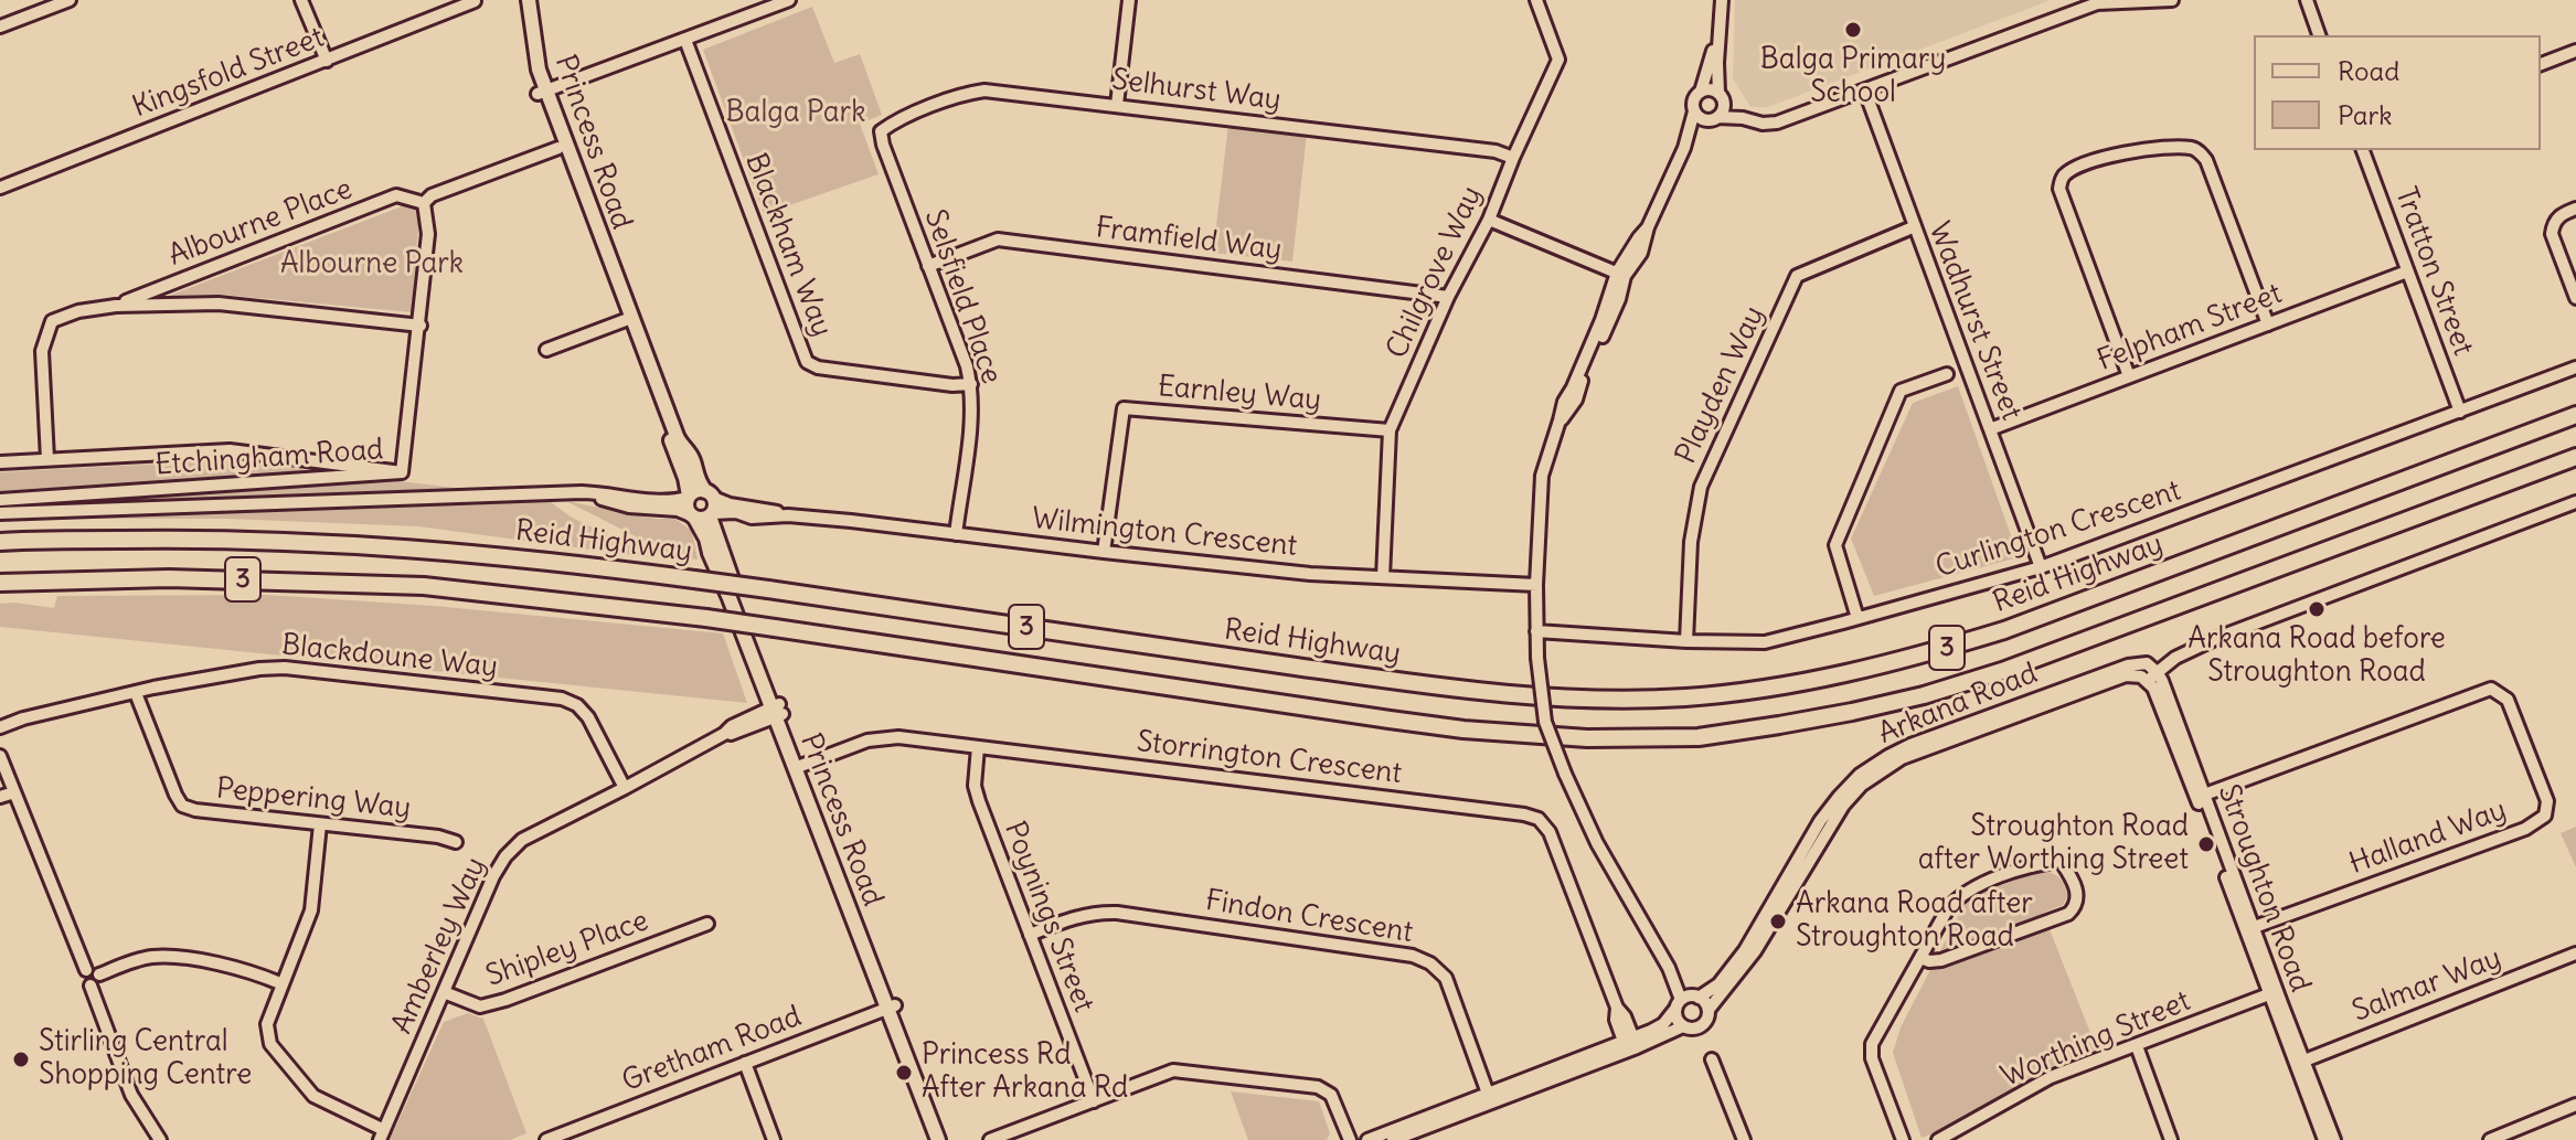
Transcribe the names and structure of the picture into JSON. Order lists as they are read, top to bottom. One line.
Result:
{"streets":{"highway":["Reid Highway","3"],"main road":["Princess Road"],"street":["Kingsfold Street","Selhurst Way","Albourne Place","Framfield Way","Blackham Way","Tratton Street","Chilgrove Way","Selsfield Place","Wadhurst Street","Felpham Street","Playden Way","Earnley Way","Etchingham Road","Curlington Crescent","Wilmington Crescent","Blackdoune Way","Arkana Road","Storrington Crescent","Peppering Way","Halland Way","Stroughton Road","Poynings Street","Findon Crescent","Amberley Way","Shipley Place","Salmar Way","Worthing Street","Gretham Road"]},"crossings":[["Selhurst Way","Chilgrove Way"],["Selhurst Way","Selsfield Place"],["Princess Road","Etchingham Road"],["Princess Road","Wilmington Crescent"],["Princess Road","Storrington Crescent"],["Princess Road","Amberley Way"],["Princess Road","Gretham Road"],["Framfield Way","Chilgrove Way"],["Framfield Way","Selsfield Place"],["Blackham Way","Selsfield Place"],["Tratton Street","Felpham Street"],["Tratton Street","Curlington Crescent"],["Chilgrove Way","Earnley Way"],["Chilgrove Way","Wilmington Crescent"],["Selsfield Place","Wilmington Crescent"],["Wadhurst Street","Felpham Street"],["Wadhurst Street","Playden Way"],["Wadhurst Street","Curlington Crescent"],["Playden Way","Curlington Crescent"],["Earnley Way","Wilmington Crescent"],["Etchingham Road","Wilmington Crescent"],["Blackdoune Way","Peppering Way"],["Blackdoune Way","Amberley Way"],["Arkana Road","Stroughton Road"],["Storrington Crescent","Poynings Street"],["Halland Way","Stroughton Road"],["Stroughton Road","Salmar Way"],["Stroughton Road","Worthing Street"],["Poynings Street","Findon Crescent"],["Amberley Way","Shipley Place"]],"parks":["Balga Park","Albourne Park"],"places":["Balga Primary School","Arkana Road before Stroughton Road","Stroughton Road after Worthing Street","Arkana Road after Stroughton Road","Stirling Central Shopping Centre","Princess Rd After Arkana Rd"],"legend":["Road","Park"]}
